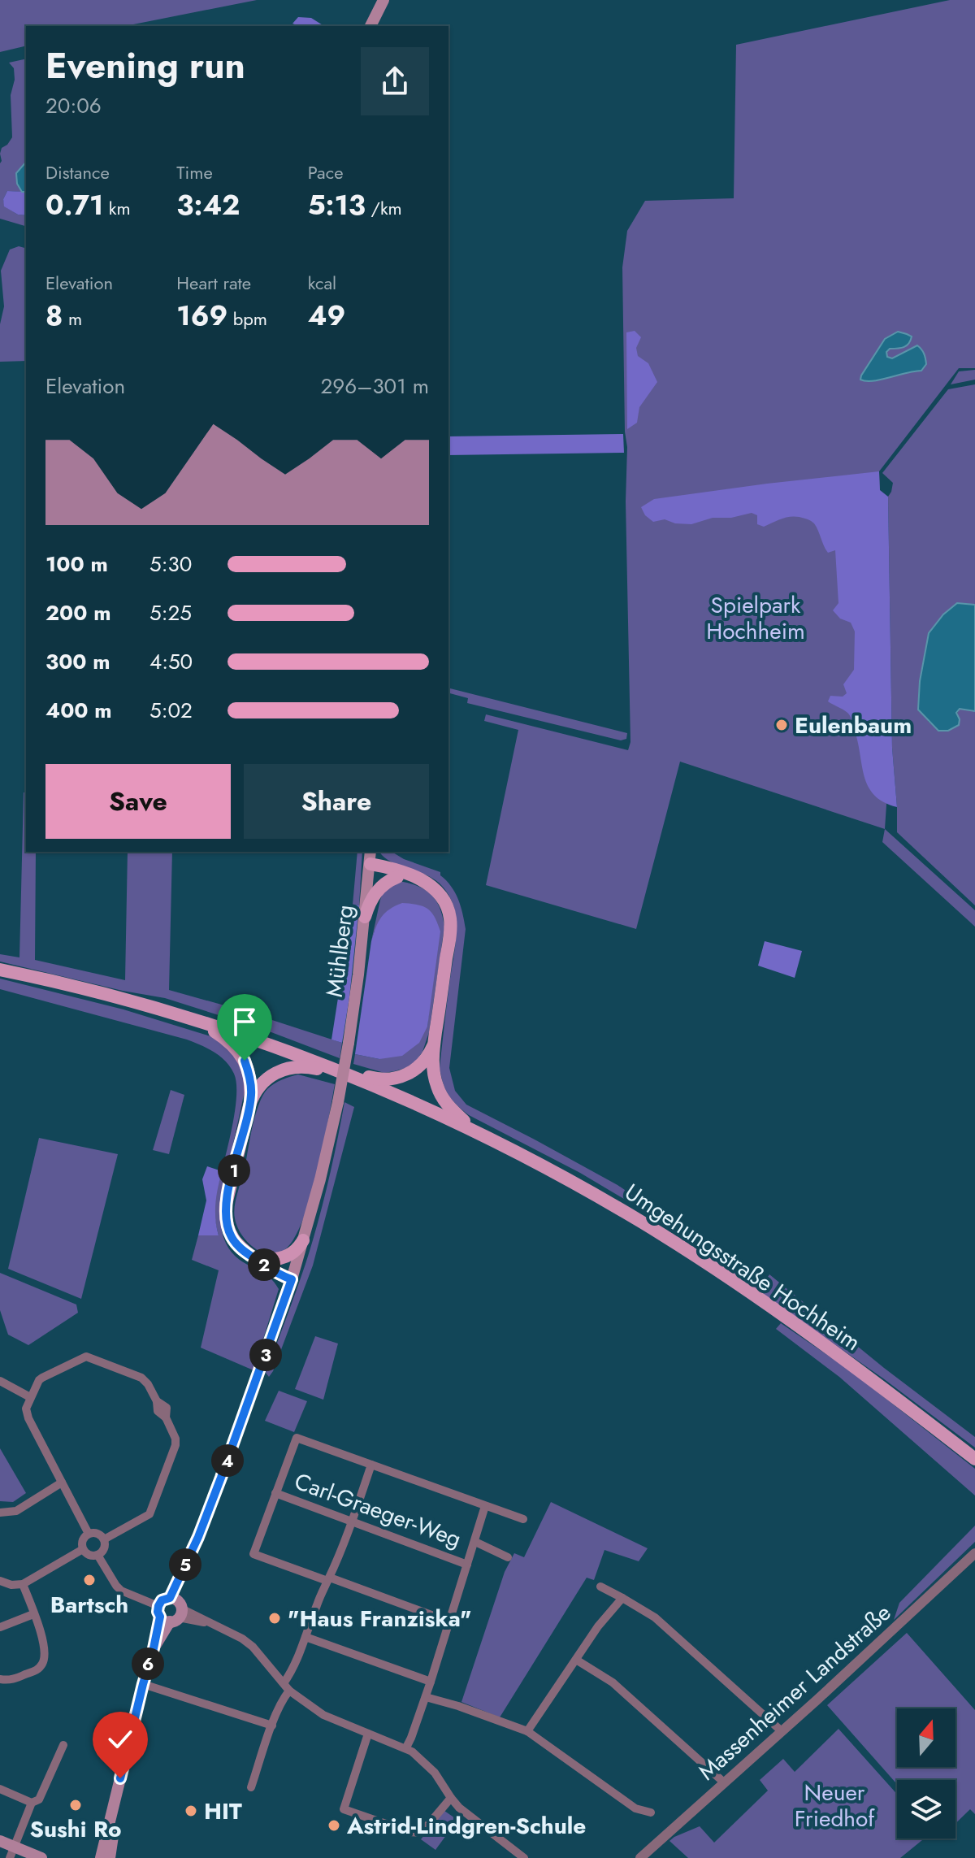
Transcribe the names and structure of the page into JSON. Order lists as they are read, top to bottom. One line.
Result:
{"streets":{"main road":["Mühlberg","Umgehungsstraße Hochheim"],"street":["Carl-Graeger-Weg","Massenheimer Landstraße"]},"parks":["Spielpark Hochheim","Neuer Friedhof"],"places":["Eulenbaum","Bartsch","\"Haus Franziska\"","Sushi Ro","HIT","Astrid-Lindgren-Schule"],"north":"top","page":{"heading":["Evening run","20:06"],"stats":[["Distance","0.71 km"],["Time","3:42"],["Pace","5:13 /km"],["Elevation","8 m"],["Heart rate","169 bpm"],["kcal","49"]],"chart":["Elevation","296–301 m"],"list":[{"name":"100 m","note":"5:30"},{"name":"200 m","note":"5:25"},{"name":"300 m","note":"4:50"},{"name":"400 m","note":"5:02"}],"buttons":["Save","Share"],"pins":["1","2","3","4","5","6"]}}
